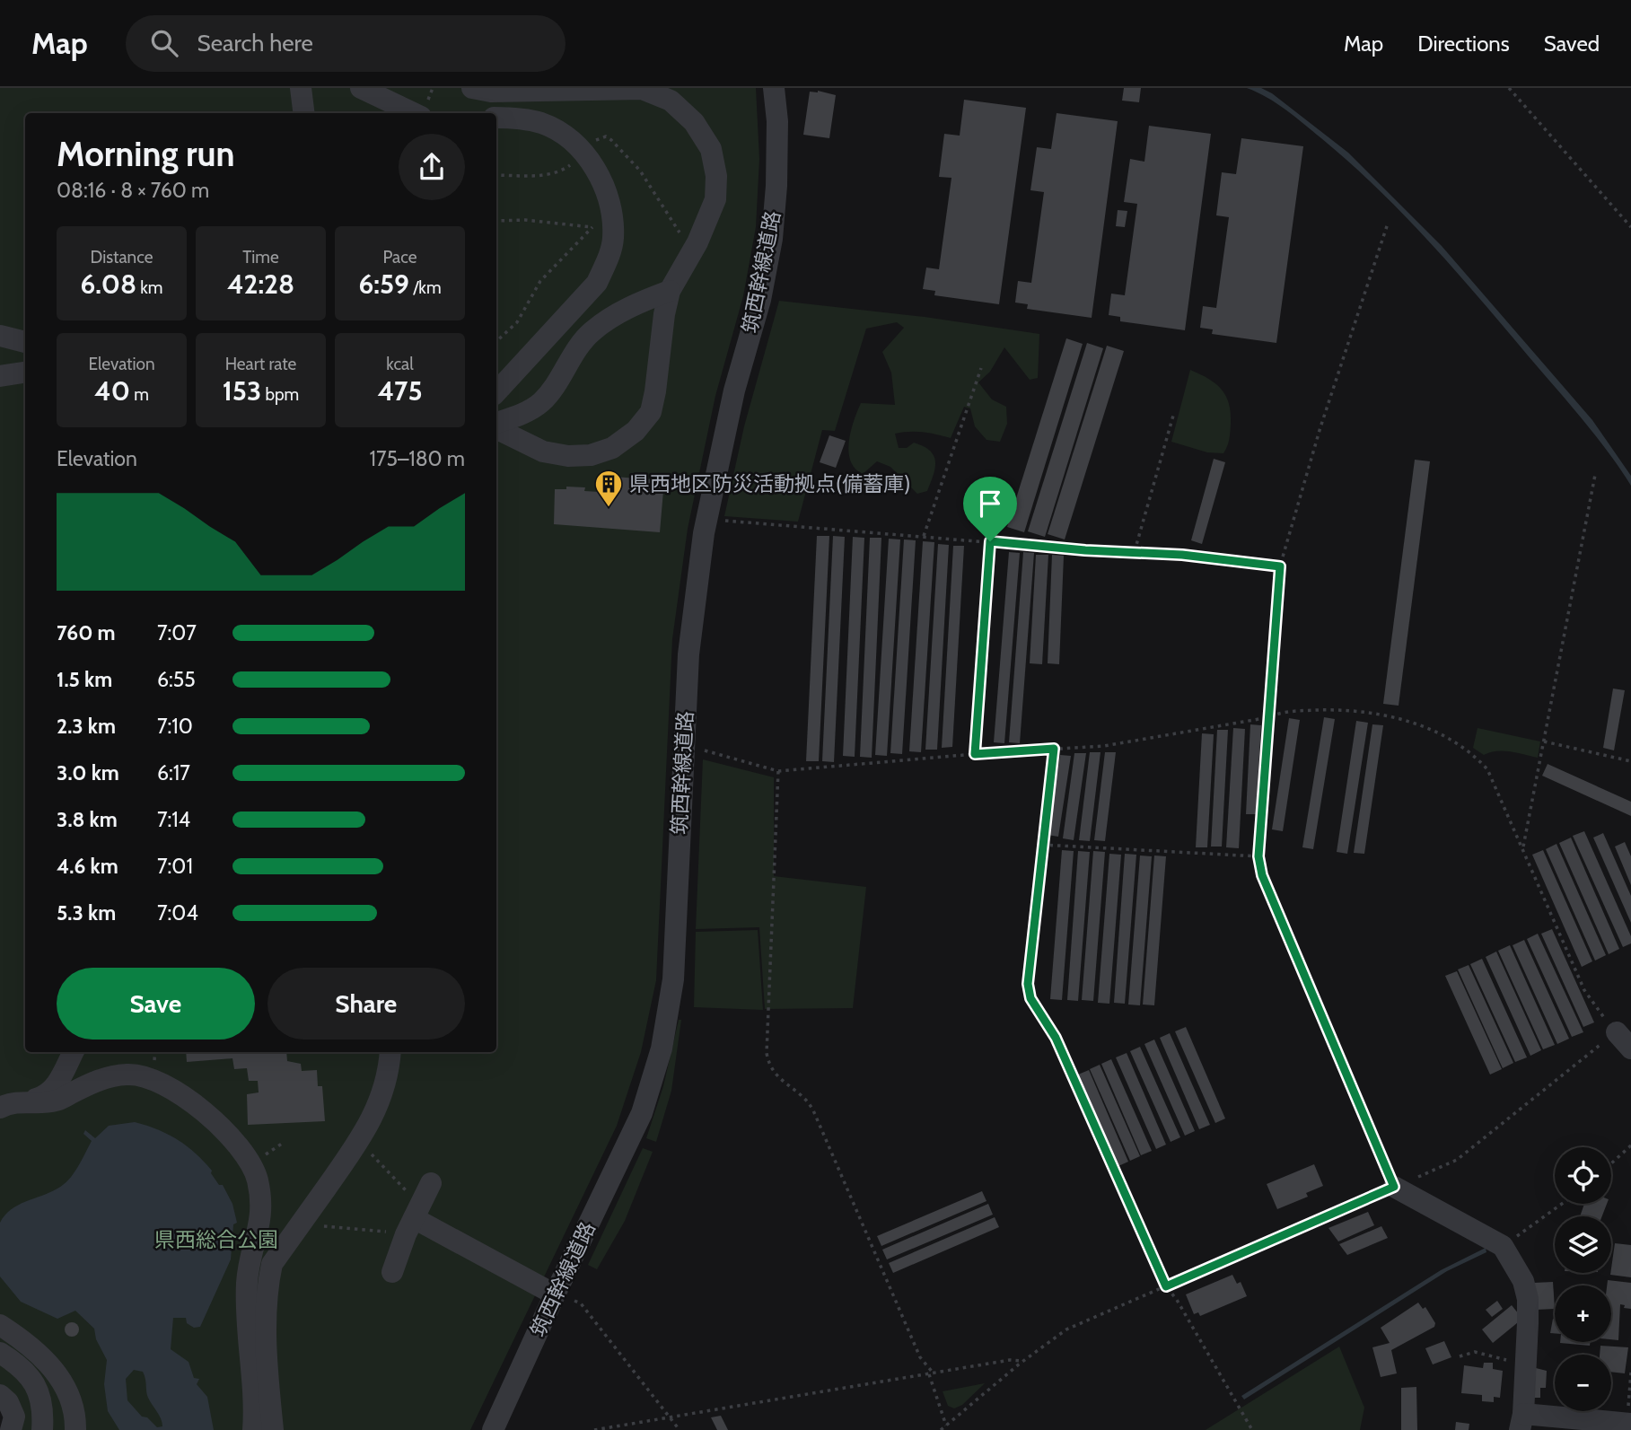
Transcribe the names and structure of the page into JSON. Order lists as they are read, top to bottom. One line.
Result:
{"streets":{"street":["筑西幹線道路"]},"parks":["県西総合公園"],"places":{"building":["県西地区防災活動拠点(備蓄庫)"]},"page":{"header":"Map","search":"Search here","nav":["Map","Directions","Saved"],"heading":["Morning run","08:16 · 8 × 760 m"],"stats":[["Distance","6.08 km"],["Time","42:28"],["Pace","6:59 /km"],["Elevation","40 m"],["Heart rate","153 bpm"],["kcal","475"]],"chart":["Elevation","175–180 m"],"list":[{"name":"760 m","note":"7:07"},{"name":"1.5 km","note":"6:55"},{"name":"2.3 km","note":"7:10"},{"name":"3.0 km","note":"6:17"},{"name":"3.8 km","note":"7:14"},{"name":"4.6 km","note":"7:01"},{"name":"5.3 km","note":"7:04"}],"buttons":["Save","Share"],"map_buttons":["+","−"]}}
